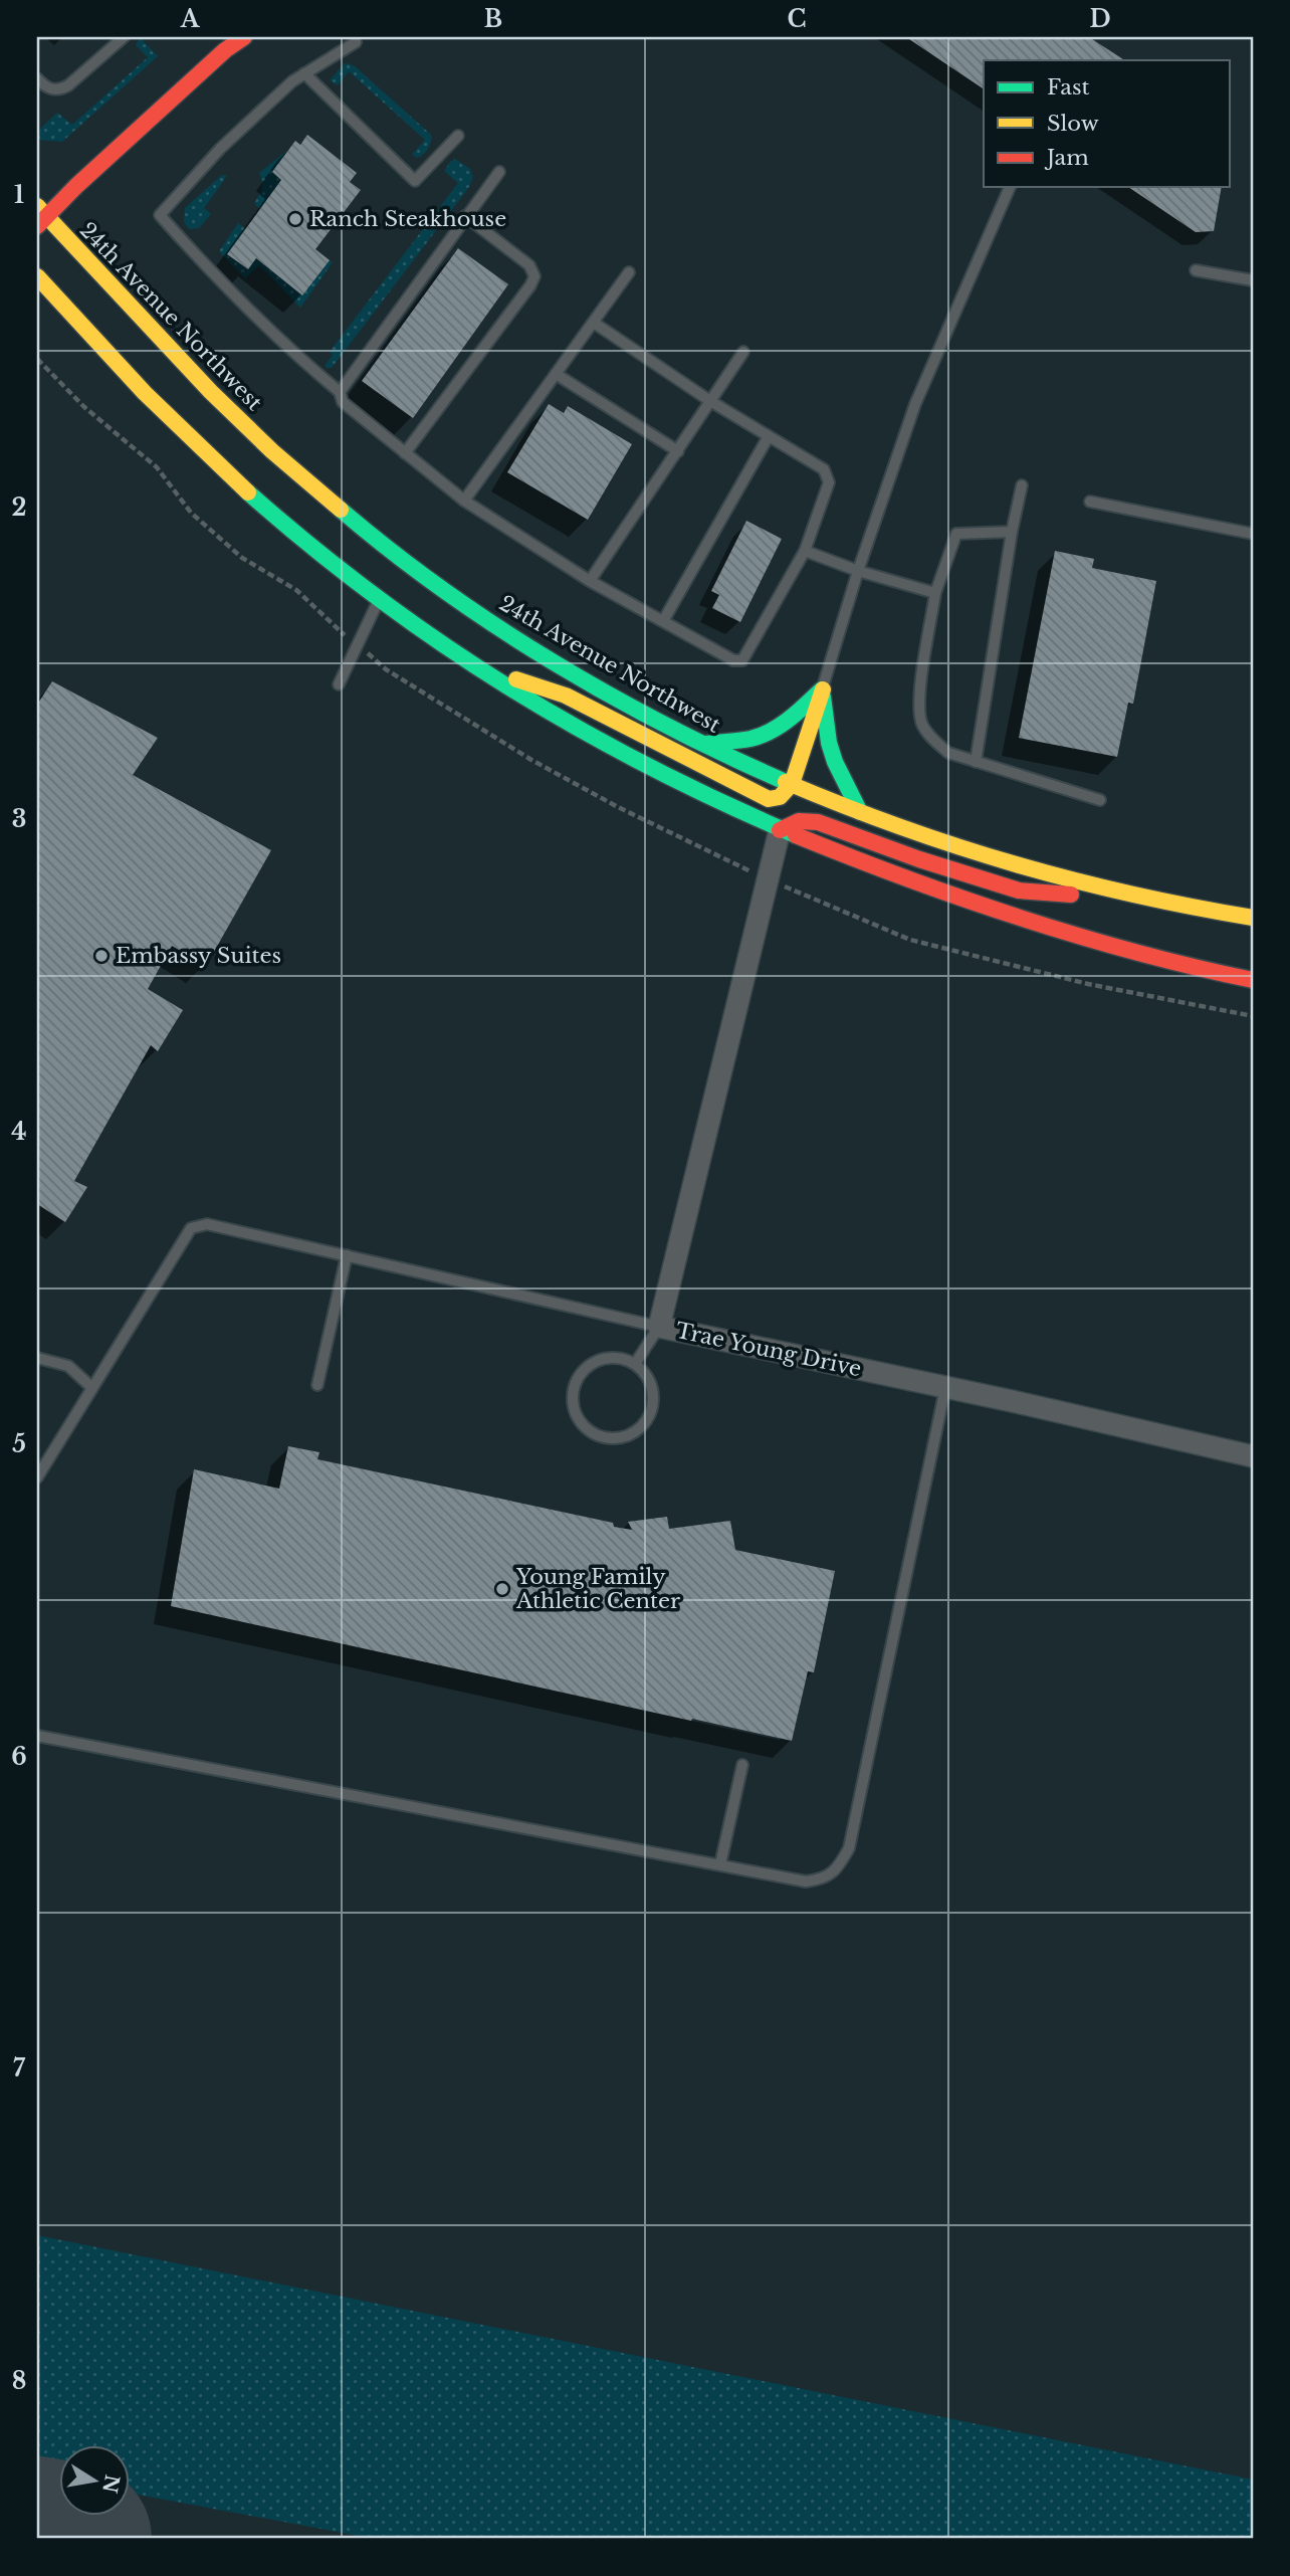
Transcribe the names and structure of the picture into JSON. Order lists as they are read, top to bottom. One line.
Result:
{"streets":{"main road":["24th Avenue Northwest"],"street":["Trae Young Drive"]},"places":["Ranch Steakhouse","Embassy Suites","Young Family Athletic Center"],"legend":["Fast","Slow","Jam"],"north":"right","grid":{"columns":["A","B","C","D"],"rows":["1","2","3","4","5","6","7","8"]}}
